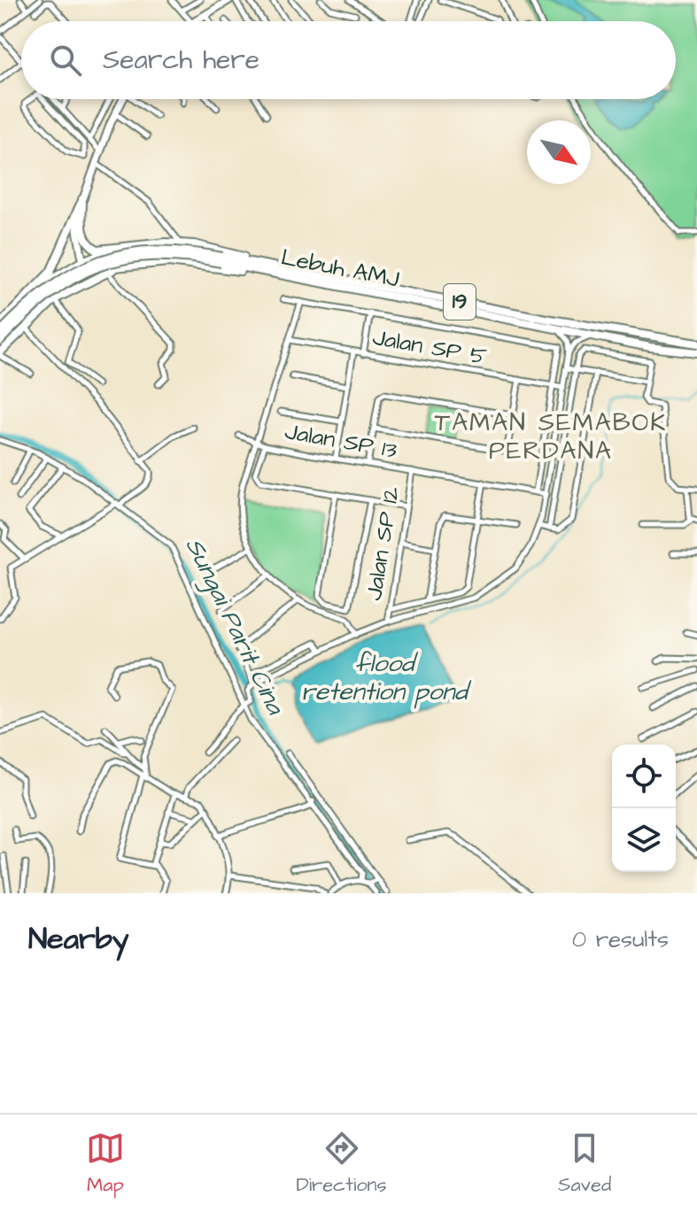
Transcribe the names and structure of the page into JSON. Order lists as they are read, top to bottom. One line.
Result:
{"streets":{"highway":["Lebuh AMJ","19"],"street":["Jalan SP 5","Jalan SP 13","Jalan SP 12"]},"crossings":[["Jalan SP 13","Jalan SP 12"]],"districts":["TAMAN SEMABOK PERDANA"],"water":["Sungai Parit Cina","flood retention pond"],"north":"bottom right","page":{"search":"Search here","heading":["Nearby","0 results"],"nav":["Map","Directions","Saved"]}}
